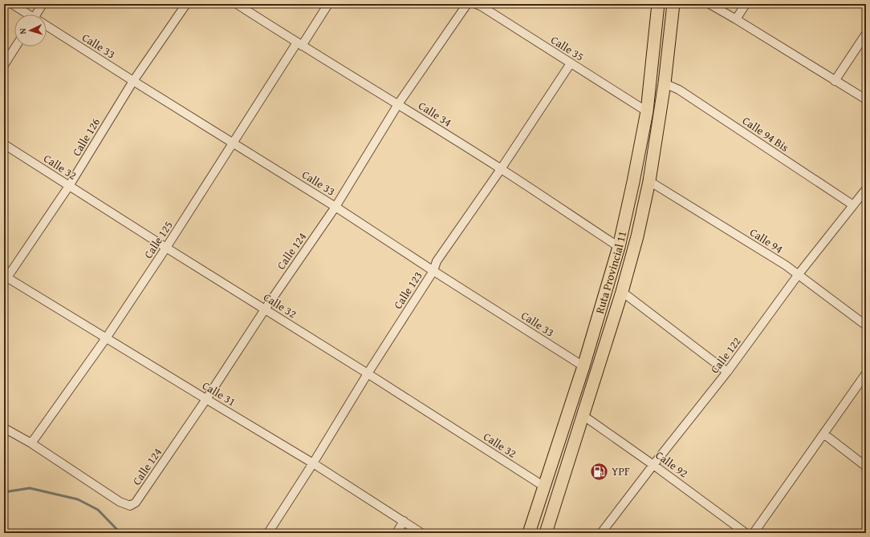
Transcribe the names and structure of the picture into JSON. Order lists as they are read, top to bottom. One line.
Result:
{"streets":{"main road":["Ruta Provincial 11"],"street":["Calle 33","Calle 35","Calle 34","Calle 94 Bis","Calle 126","Calle 32","Calle 125","Calle 94","Calle 124","Calle 123","Calle 122","Calle 31","Calle 92"]},"crossings":[["Calle 33","Calle 126"],["Calle 33","Calle 125"],["Calle 33","Calle 124"],["Calle 33","Ruta Provincial 11"],["Calle 33","Calle 123"],["Calle 35","Ruta Provincial 11"],["Calle 35","Calle 123"],["Calle 34","Calle 125"],["Calle 34","Calle 124"],["Calle 34","Ruta Provincial 11"],["Calle 34","Calle 123"],["Calle 94 Bis","Ruta Provincial 11"],["Calle 94 Bis","Calle 122"],["Calle 126","Calle 32"],["Calle 126","Calle 31"],["Calle 32","Calle 125"],["Calle 32","Calle 124"],["Calle 32","Ruta Provincial 11"],["Calle 32","Calle 123"],["Calle 125","Calle 124"],["Calle 125","Calle 31"],["Calle 94","Ruta Provincial 11"],["Calle 94","Calle 122"],["Calle 124","Calle 31"],["Ruta Provincial 11","Calle 92"],["Calle 123","Calle 31"],["Calle 122","Calle 92"]],"places":{"fuel station":["YPF"]},"north":"left"}
